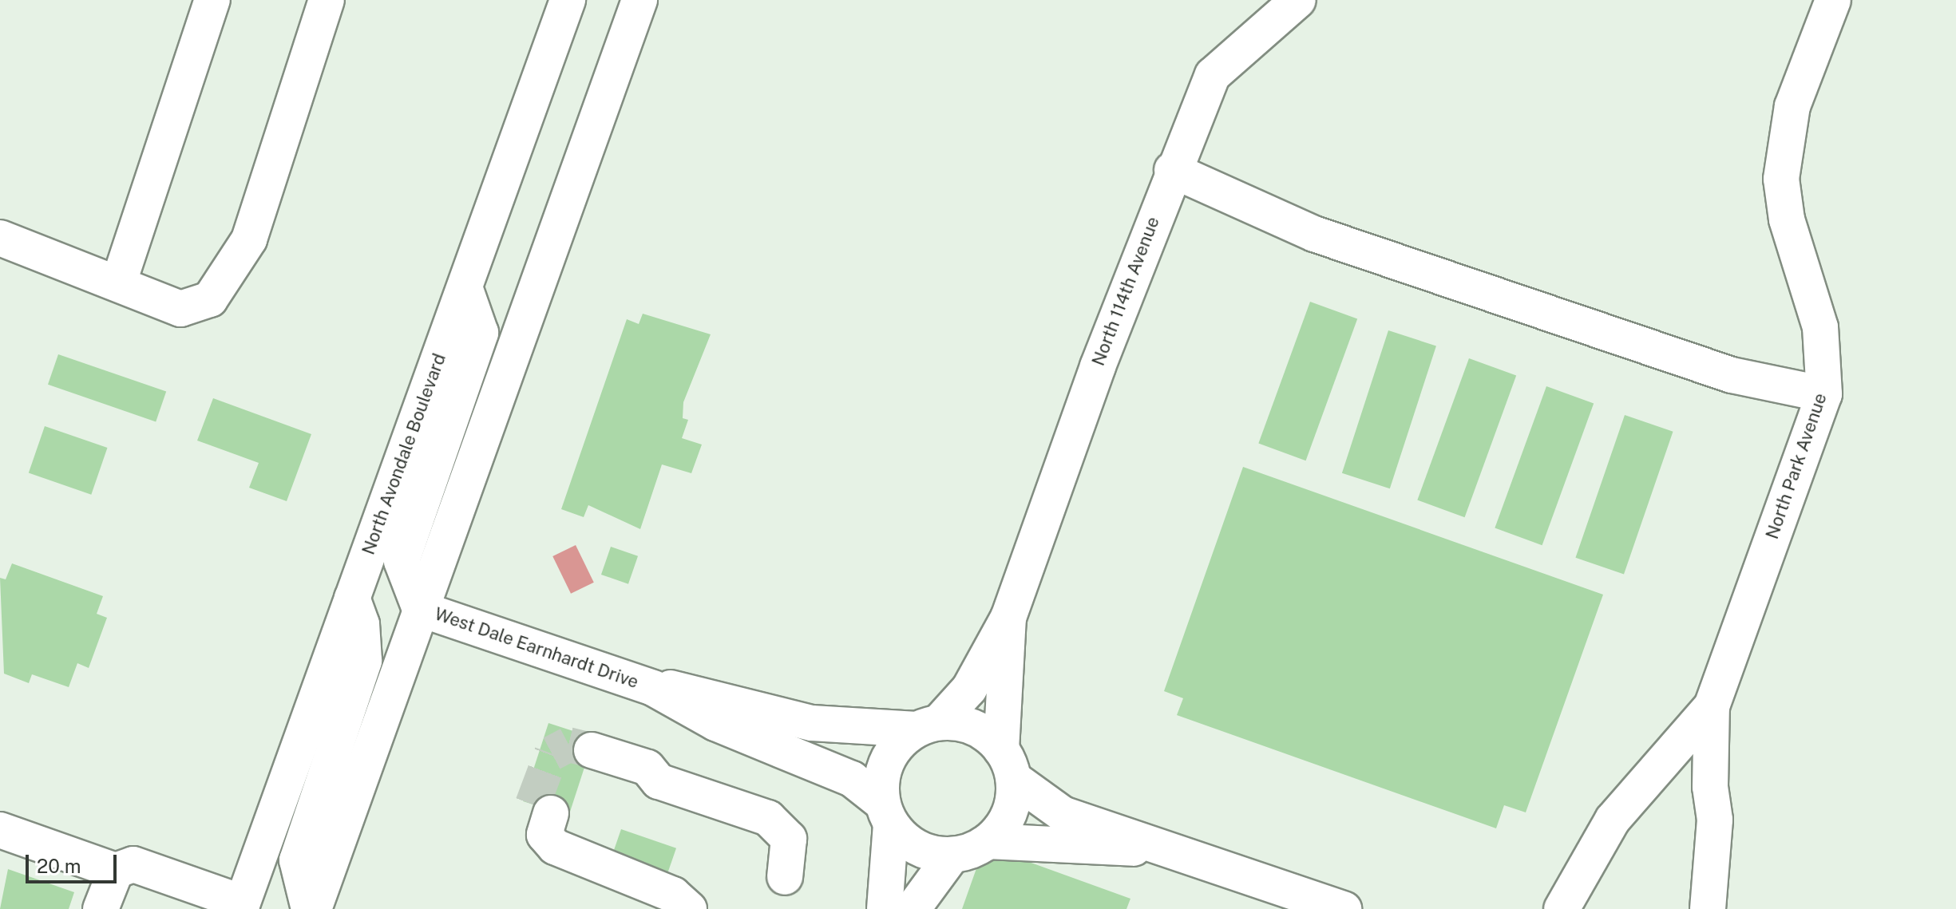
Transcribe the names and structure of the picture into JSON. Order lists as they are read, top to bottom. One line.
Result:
{"streets":{"street":["North 114th Avenue","North Avondale Boulevard","North Park Avenue","West Dale Earnhardt Drive"]},"scale_bar":"20 m"}
